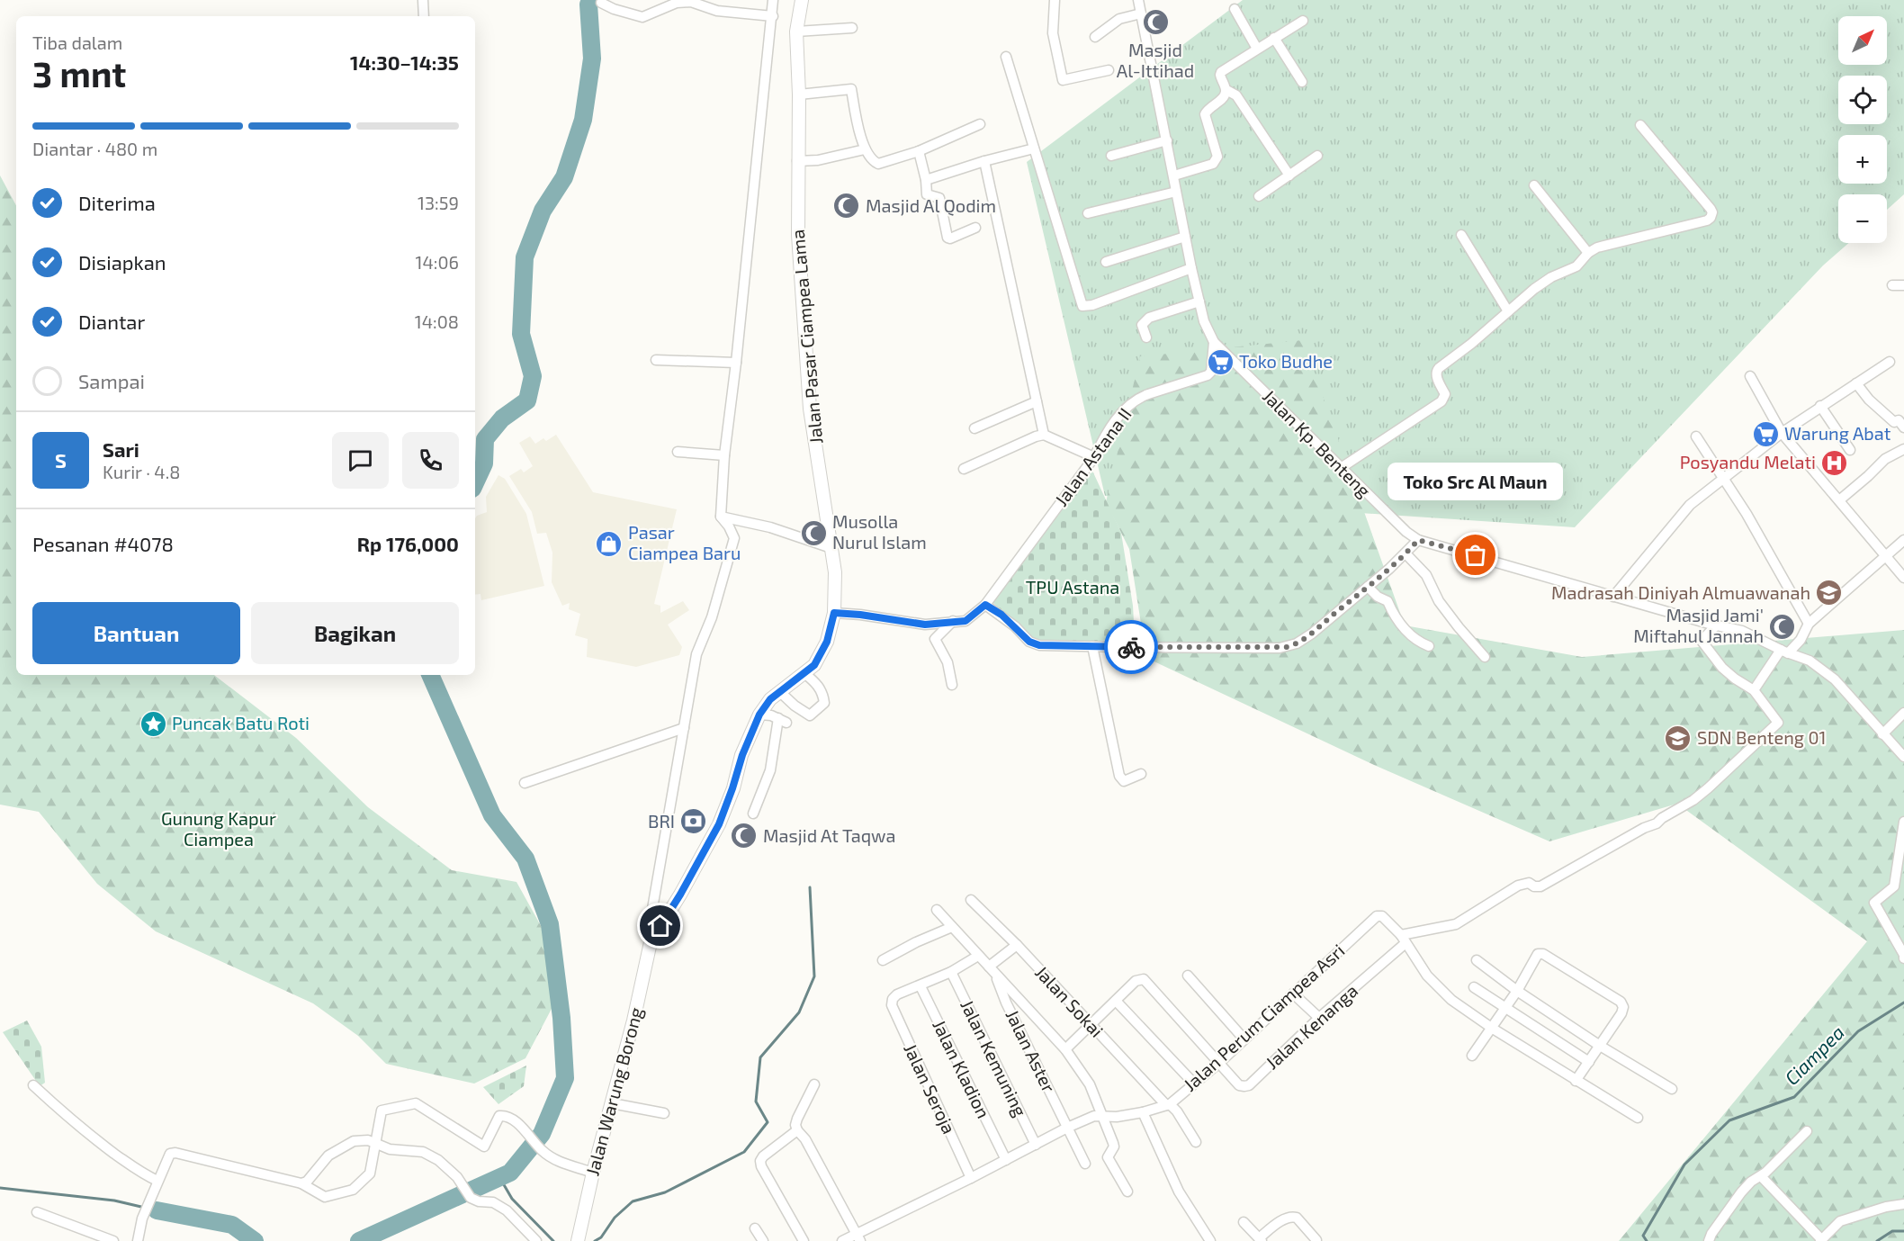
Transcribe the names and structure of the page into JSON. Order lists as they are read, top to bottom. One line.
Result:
{"streets":{"main road":["Jalan Pasar Ciampea Lama","Jalan Warung Borong"],"street":["Jalan Kp. Benteng","Jalan Astana II","Jalan Sokai","Jalan Perum Ciampea Asri","Jalan Kenanga","Jalan Aster","Jalan Kemuning","Jalan Kladion","Jalan Seroja"]},"crossings":[["Jalan Pasar Ciampea Lama","Jalan Warung Borong"],["Jalan Kp. Benteng","Jalan Astana II"],["Jalan Sokai","Jalan Perum Ciampea Asri"],["Jalan Perum Ciampea Asri","Jalan Kenanga"],["Jalan Perum Ciampea Asri","Jalan Aster"],["Jalan Perum Ciampea Asri","Jalan Kemuning"],["Jalan Perum Ciampea Asri","Jalan Kladion"],["Jalan Perum Ciampea Asri","Jalan Seroja"],["Jalan Kladion","Jalan Seroja"]],"water":["Ciampea"],"parks":["TPU Astana","Gunung Kapur Ciampea"],"places":{"mosque":["Masjid Al-Ittihad","Masjid Al Qodim","Musolla Nurul Islam","Masjid Jami' Miftahul Jannah","Masjid At Taqwa"],"supermarket":["Toko Budhe","Warung Abat"],"hospital":["Posyandu Melati"],"shop":["Pasar Ciampea Baru"],"other":["Toko Src Al Maun"],"school or university":["Madrasah Diniyah Almuawanah","SDN Benteng 01"],"place":["Puncak Batu Roti"],"bank":["BRI"]},"north":"top right","page":{"map_buttons":["+","−"],"heading":["3 mnt","Tiba dalam","14:30–14:35"],"panel":["Sari","Kurir · 4.8","Pesanan #4078","Rp 176,000"],"bar":"Diantar · 480 m","list":[["Diterima","13:59"],["Disiapkan","14:06"],["Diantar","14:08"],"Sampai"],"round":"S","bubble":"Toko Src Al Maun","buttons":["Bantuan","Bagikan"]}}
